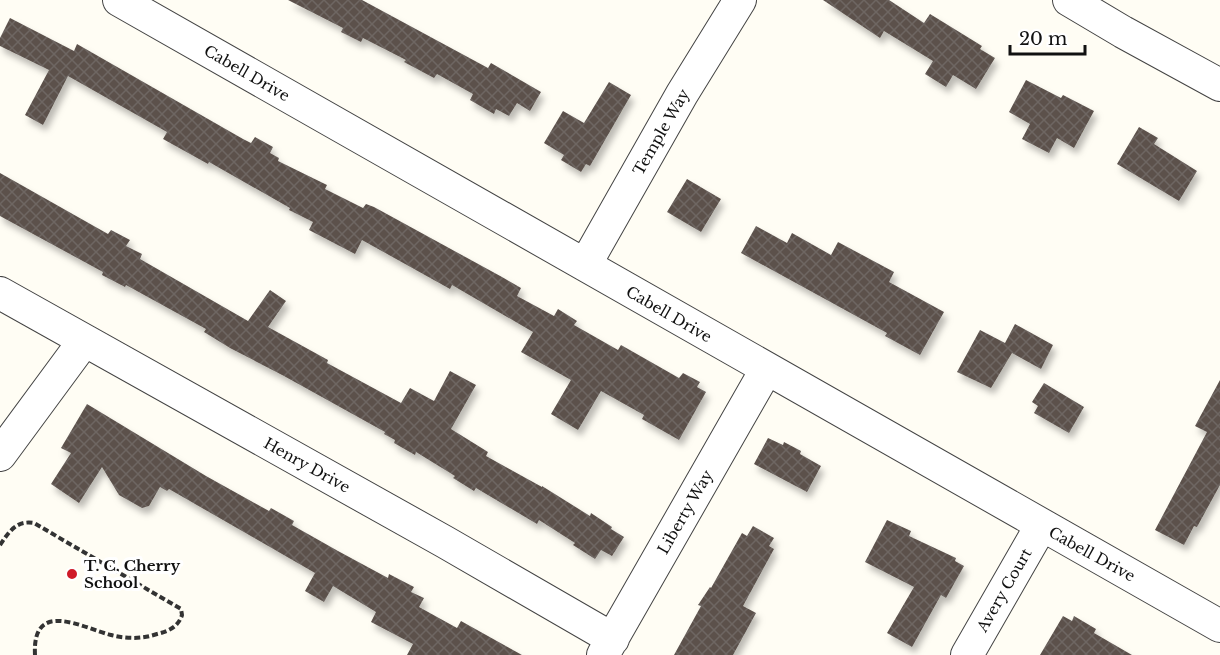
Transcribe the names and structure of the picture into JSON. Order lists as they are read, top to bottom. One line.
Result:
{"streets":{"street":["Cabell Drive","Temple Way","Henry Drive","Liberty Way","Avery Court"]},"crossings":[["Cabell Drive","Temple Way"],["Cabell Drive","Liberty Way"],["Cabell Drive","Avery Court"],["Henry Drive","Liberty Way"]],"places":["T. C. Cherry School"],"scale_bar":"20 m"}
